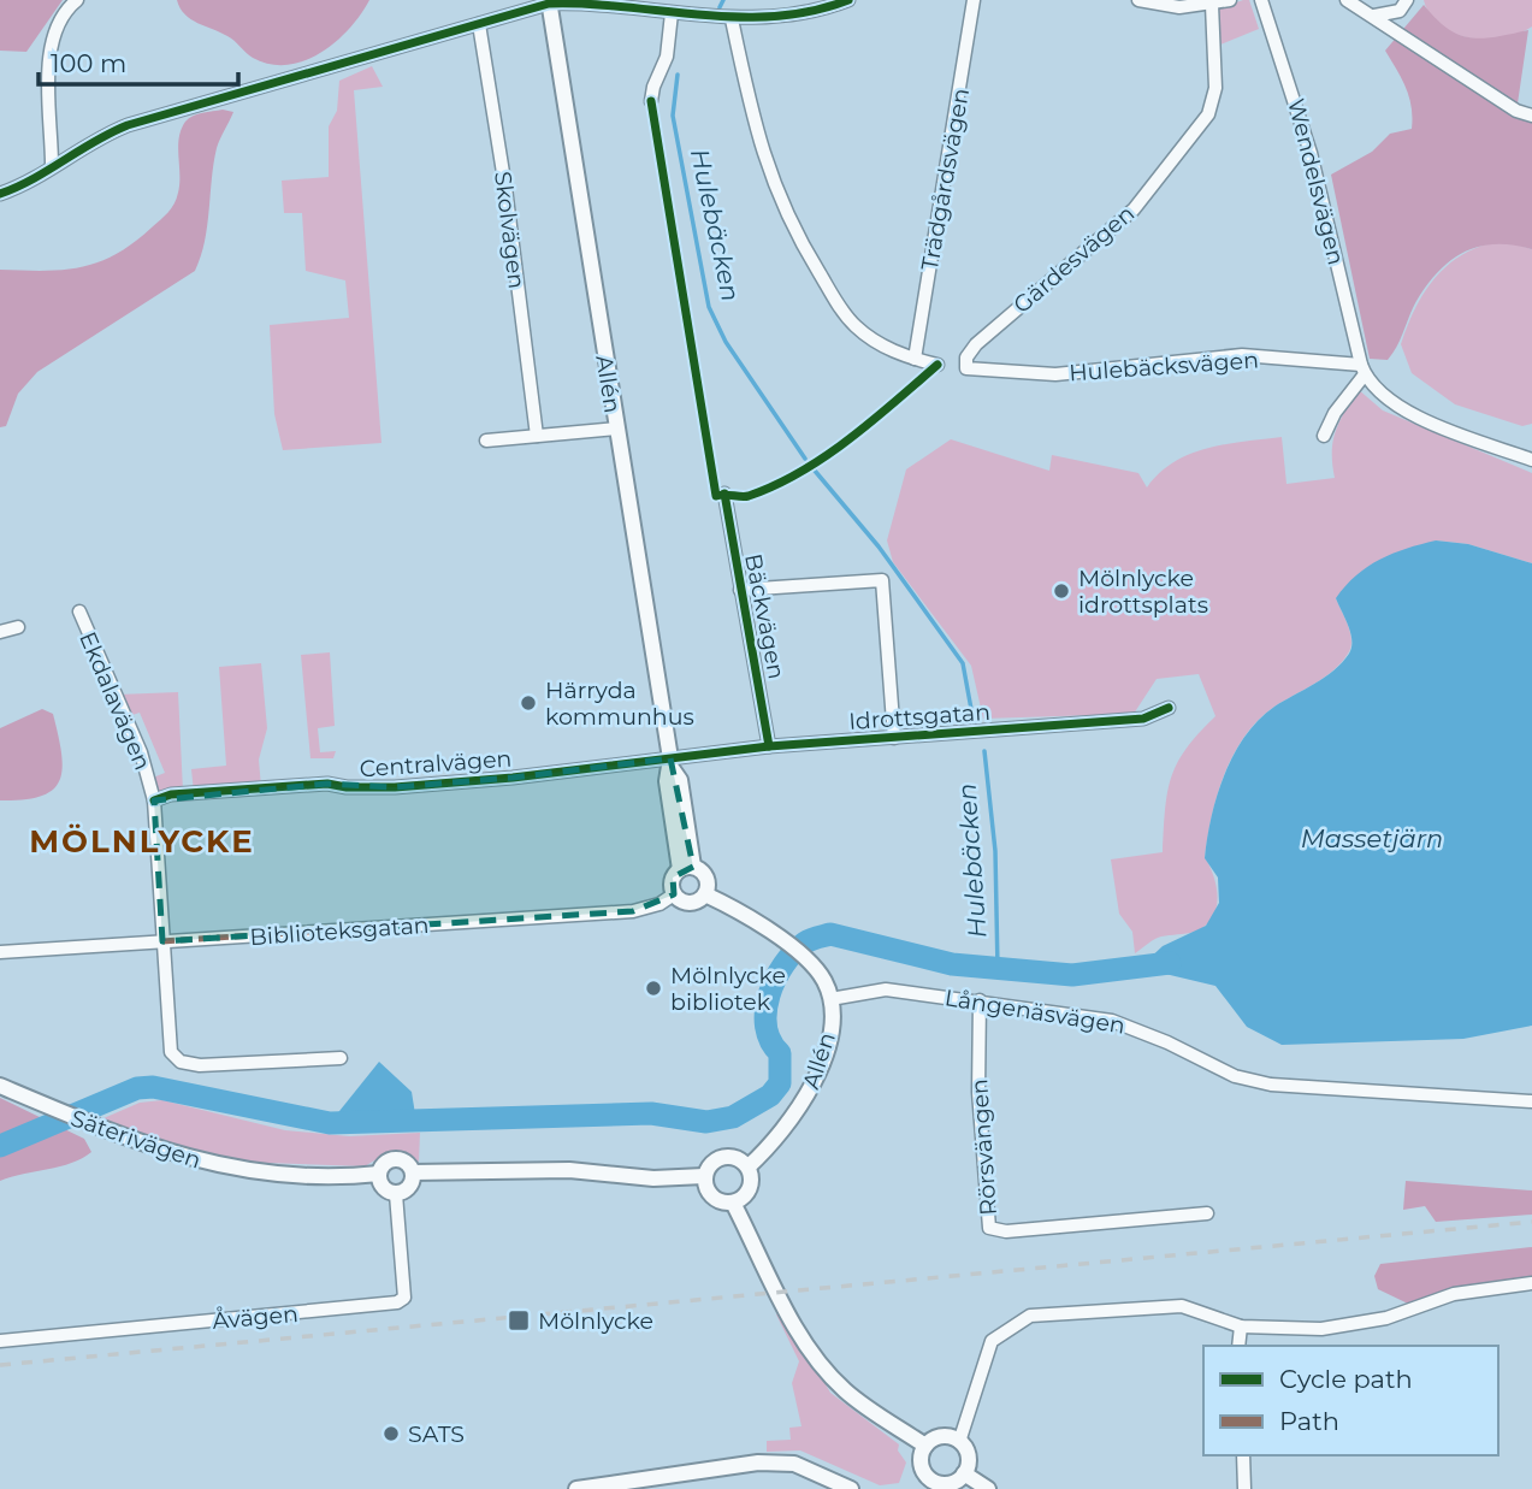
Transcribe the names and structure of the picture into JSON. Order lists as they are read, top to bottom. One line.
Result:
{"streets":{"street":["Trädgårdsvägen","Wendelsvägen","Skolvägen","Gärdesvägen","Hulebäcksvägen","Allén","Bäckvägen","Ekdalavägen","Idrottsgatan","Centralvägen","Biblioteksgatan","Långenäsvägen","Säterivägen","Rörsvängen","Åvägen"]},"crossings":[["Wendelsvägen","Hulebäcksvägen"],["Gärdesvägen","Hulebäcksvägen"],["Allén","Idrottsgatan"],["Allén","Centralvägen"],["Allén","Biblioteksgatan"],["Allén","Långenäsvägen"],["Bäckvägen","Idrottsgatan"],["Ekdalavägen","Centralvägen"],["Ekdalavägen","Biblioteksgatan"],["Idrottsgatan","Centralvägen"],["Långenäsvägen","Rörsvängen"],["Säterivägen","Åvägen"]],"districts":["MÖLNLYCKE"],"water":["Hulebäcken","Massetjärn"],"places":{"other":["Mölnlycke idrottsplats","Härryda kommunhus","Mölnlycke bibliotek","SATS"],"transit":["Mölnlycke"]},"legend":["Cycle path","Path"],"scale_bar":"100 m"}
